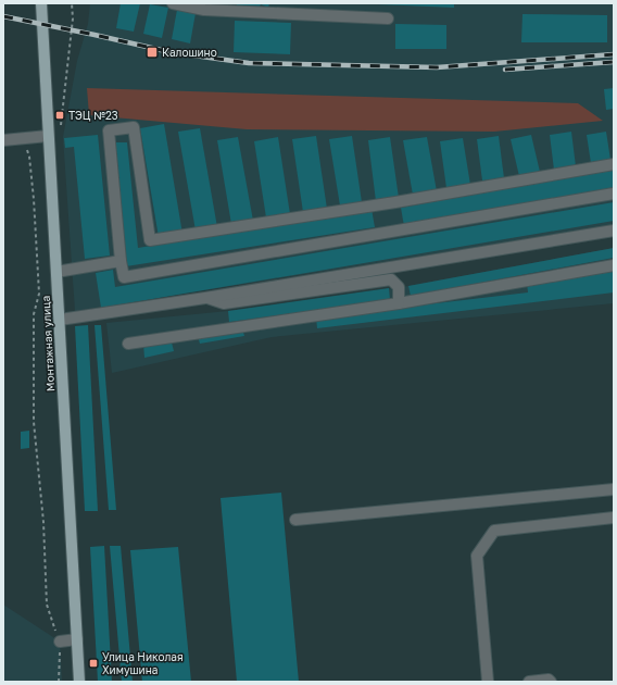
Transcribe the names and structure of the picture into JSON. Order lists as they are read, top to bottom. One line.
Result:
{"streets":{"main road":["Монтажная улица"]},"places":{"transit":["Калошино","ТЭЦ №23","Улица Николая Химушина"]}}
